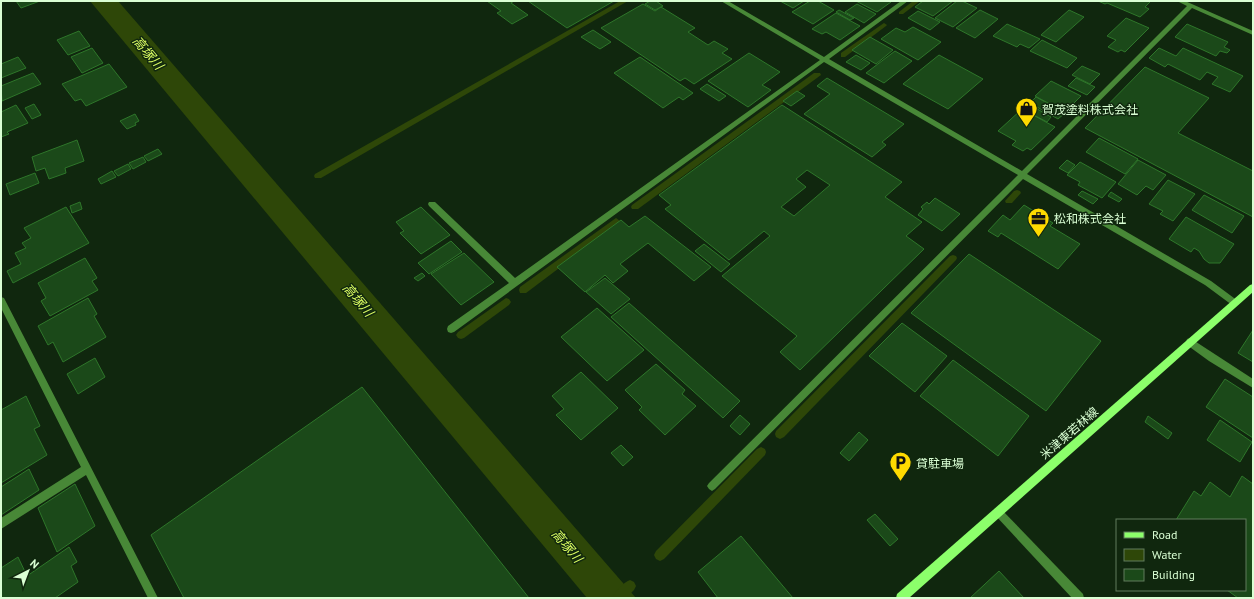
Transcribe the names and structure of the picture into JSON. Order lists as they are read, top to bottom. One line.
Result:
{"streets":{"main road":["米津東若林線"]},"water":["高塚川"],"places":{"shop":["賀茂塗料株式会社"],"office":["松和株式会社"],"parking":["貸駐車場"]},"legend":["Road","Water","Building"],"north":"top right"}
